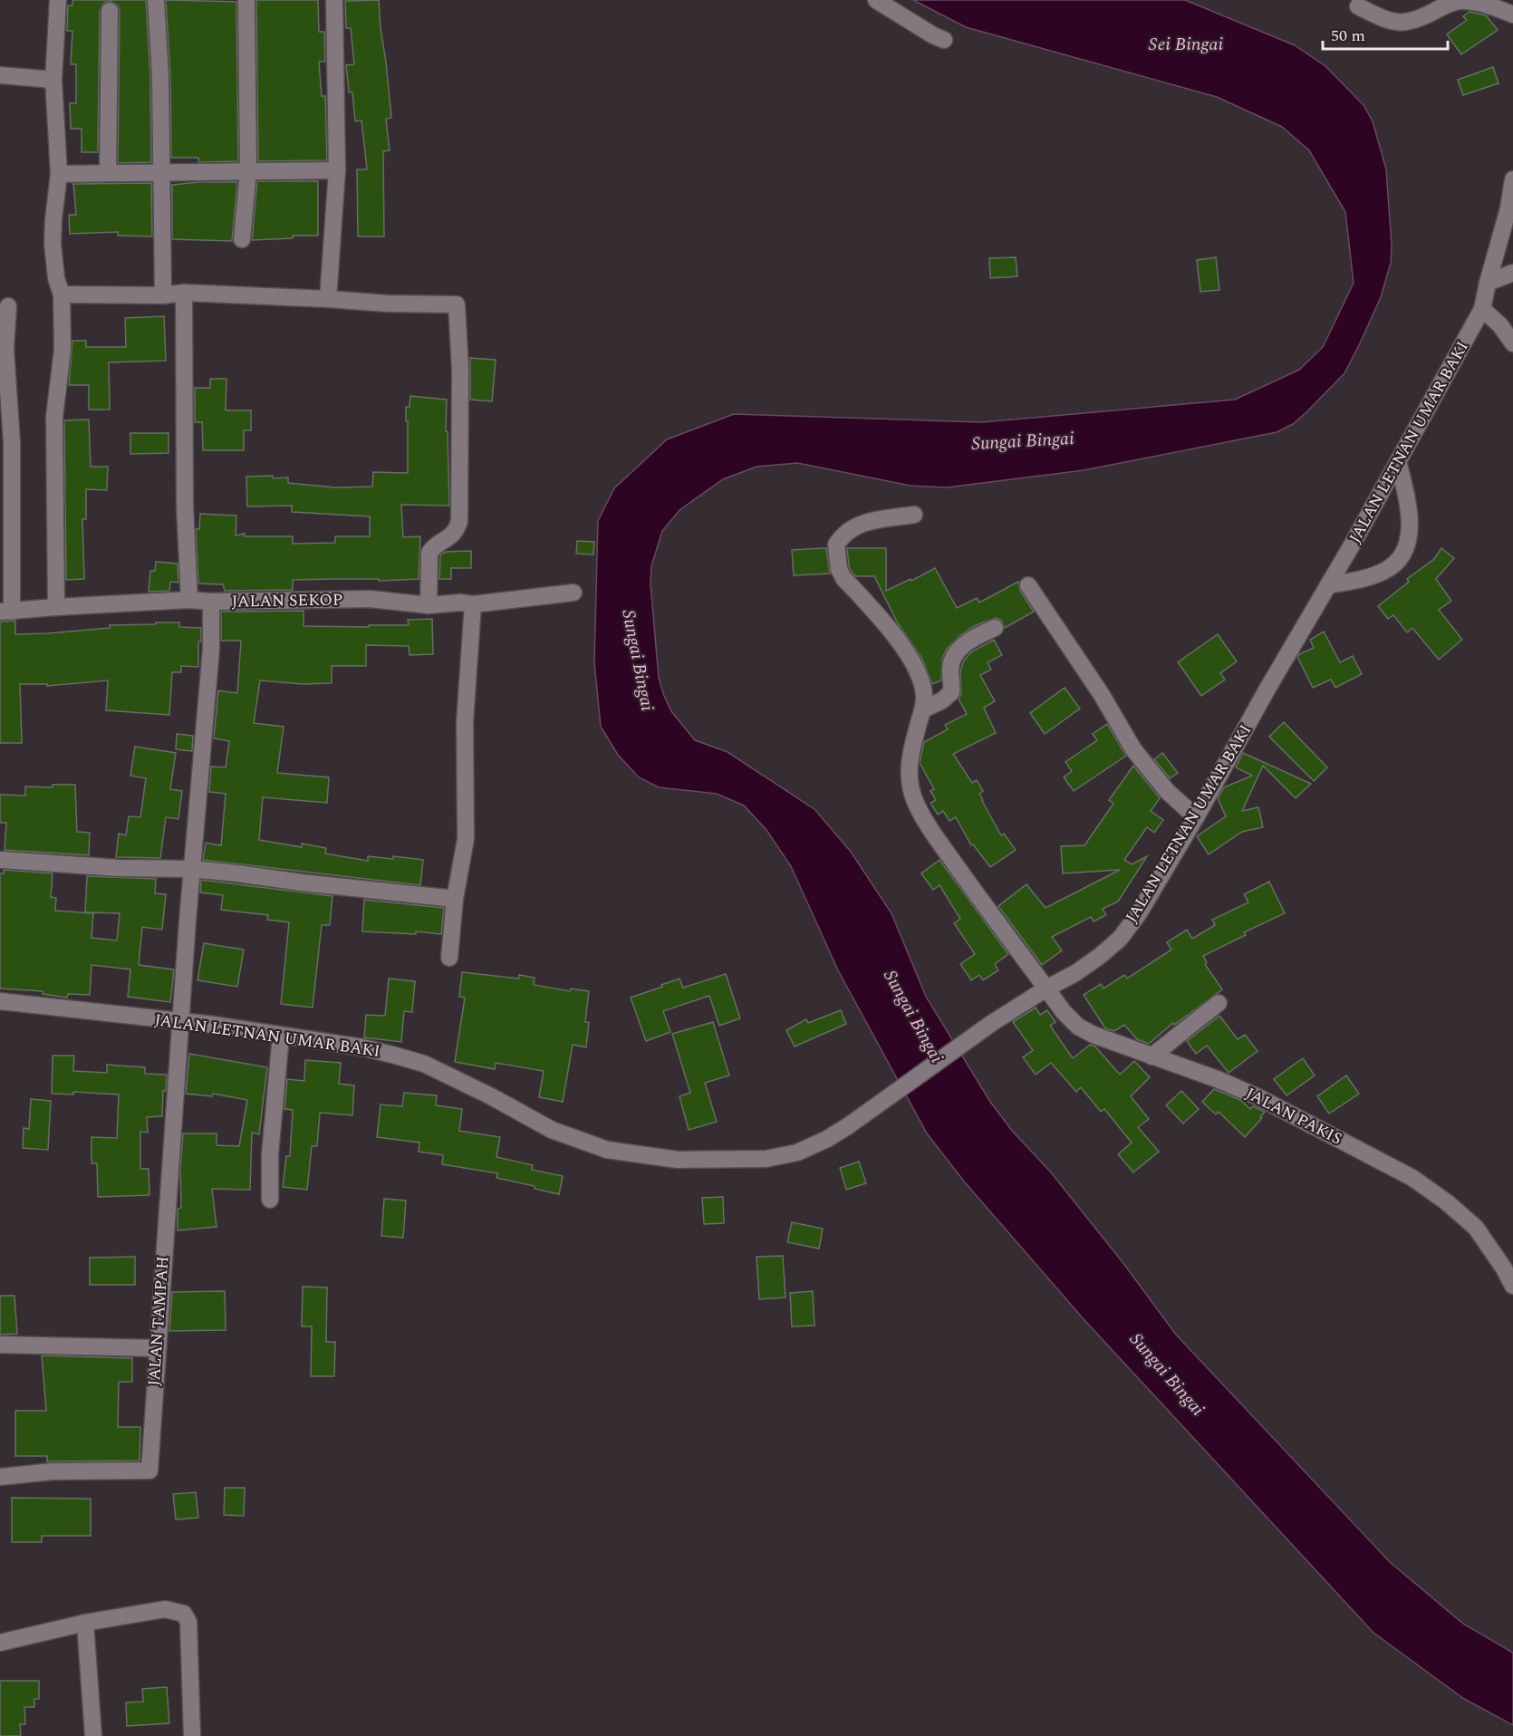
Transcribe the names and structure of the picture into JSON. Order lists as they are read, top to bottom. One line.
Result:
{"streets":{"street":["JALAN LETNAN UMAR BAKI","JALAN SEKOP","JALAN PAKIS","JALAN TAMPAH"]},"crossings":[["JALAN LETNAN UMAR BAKI","JALAN PAKIS"],["JALAN LETNAN UMAR BAKI","JALAN TAMPAH"],["JALAN SEKOP","JALAN TAMPAH"]],"water":["Sei Bingai","Sungai Bingai"],"scale_bar":"50 m"}
